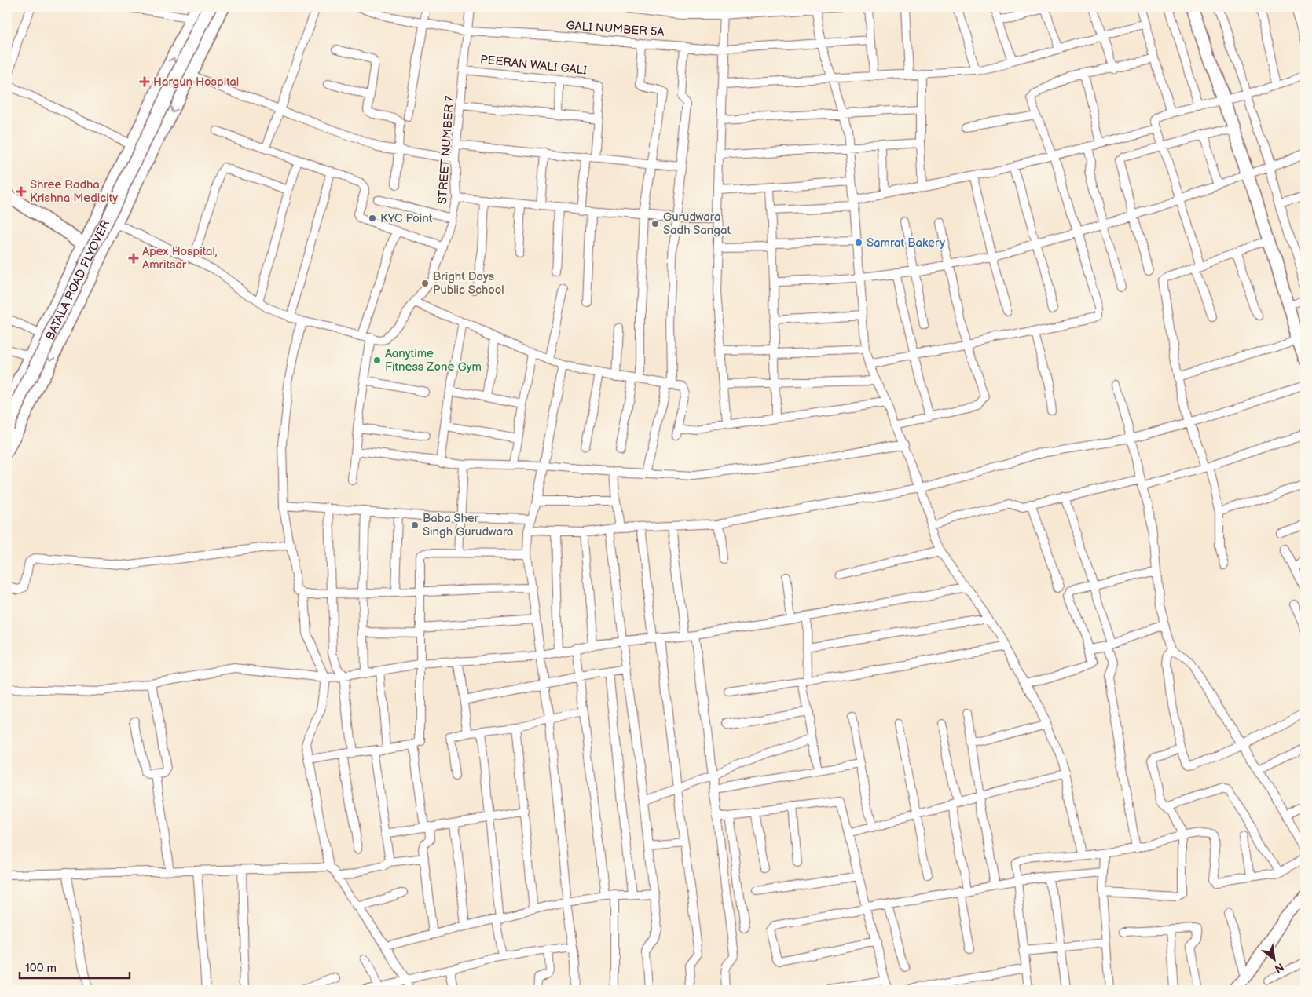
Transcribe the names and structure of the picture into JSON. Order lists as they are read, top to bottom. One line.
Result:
{"streets":{"main road":["BATALA ROAD FLYOVER"],"street":["GALI NUMBER 5A","PEERAN WALI GALI","STREET NUMBER 7"]},"crossings":[["GALI NUMBER 5A","STREET NUMBER 7"],["PEERAN WALI GALI","STREET NUMBER 7"]],"places":{"health":["Hargun Hospital","Shree Radha Krishna Medicity","Apex Hospital, Amritsar"],"other":["KYC Point","Gurudwara Sadh Sangat","Samrat Bakery","Bright Days Public School","Aanytime Fitness Zone Gym","Baba Sher Singh Gurudwara"]},"scale_bar":"100 m","north":"bottom right"}
